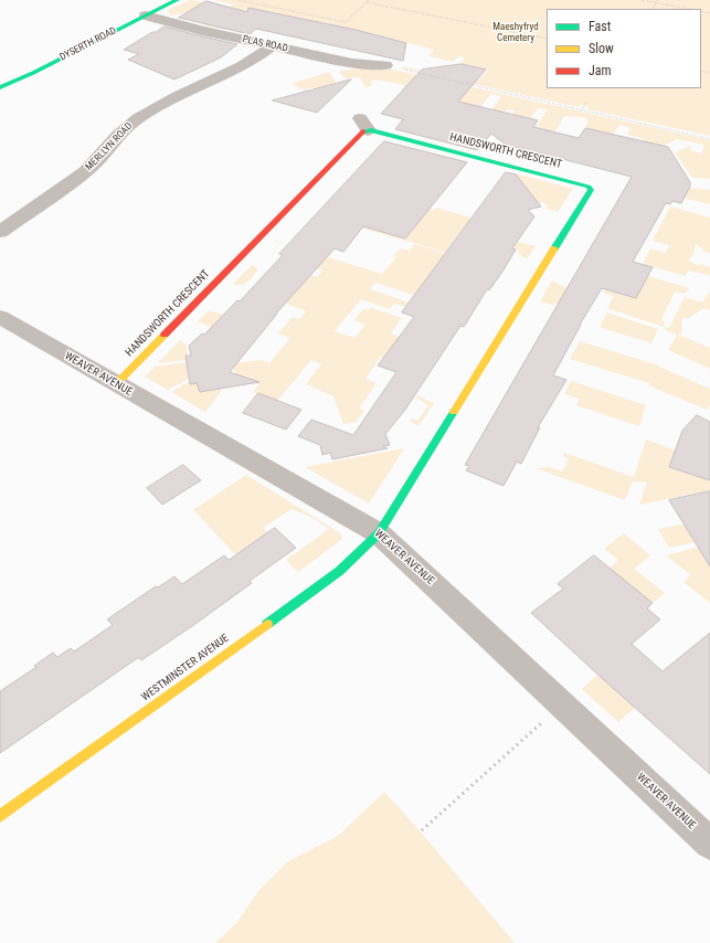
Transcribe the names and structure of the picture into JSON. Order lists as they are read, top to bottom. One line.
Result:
{"streets":{"street":["DYSERTH ROAD","PLAS ROAD","MERLLYN ROAD","HANDSWORTH CRESCENT","WEAVER AVENUE","WESTMINSTER AVENUE"]},"crossings":[["DYSERTH ROAD","PLAS ROAD"],["PLAS ROAD","MERLLYN ROAD"],["HANDSWORTH CRESCENT","WEAVER AVENUE"],["HANDSWORTH CRESCENT","WESTMINSTER AVENUE"],["WEAVER AVENUE","WESTMINSTER AVENUE"]],"parks":["Maeshyfryd Cemetery"],"legend":["Fast","Slow","Jam"]}
